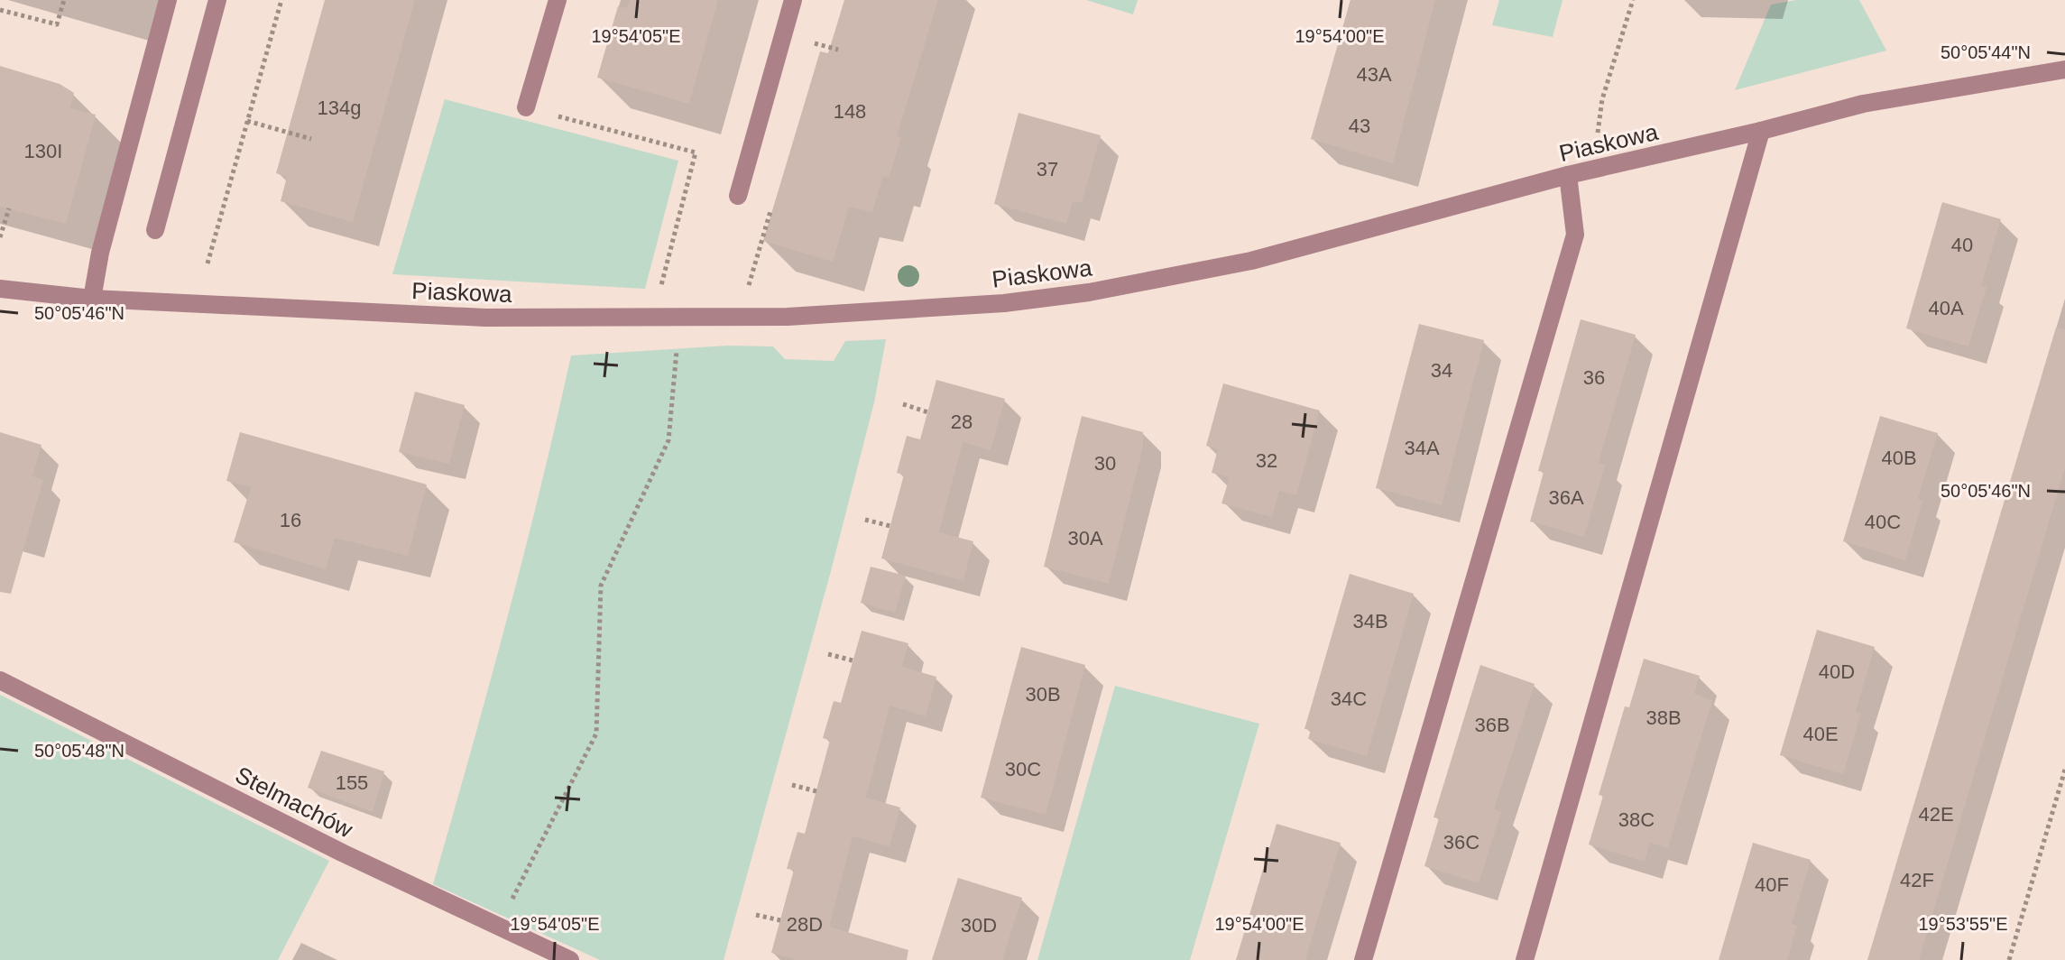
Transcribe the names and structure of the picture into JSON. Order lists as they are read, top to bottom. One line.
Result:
{"streets":{"street":["Piaskowa","Stelmachów"]},"house_numbers":["43A","134g","148","43","130I","37","40","40A","34","36","28","34A","40B","32","30","36A","16","40C","30A","34B","40D","30B","34C","38B","36B","40E","30C","155","42E","38C","36C","42F","40F","28D","30D"],"coordinates":["19°54'05\"E","19°54'00\"E","50°05'44\"N","50°05'46\"N","50°05'48\"N","19°53'55\"E"]}
